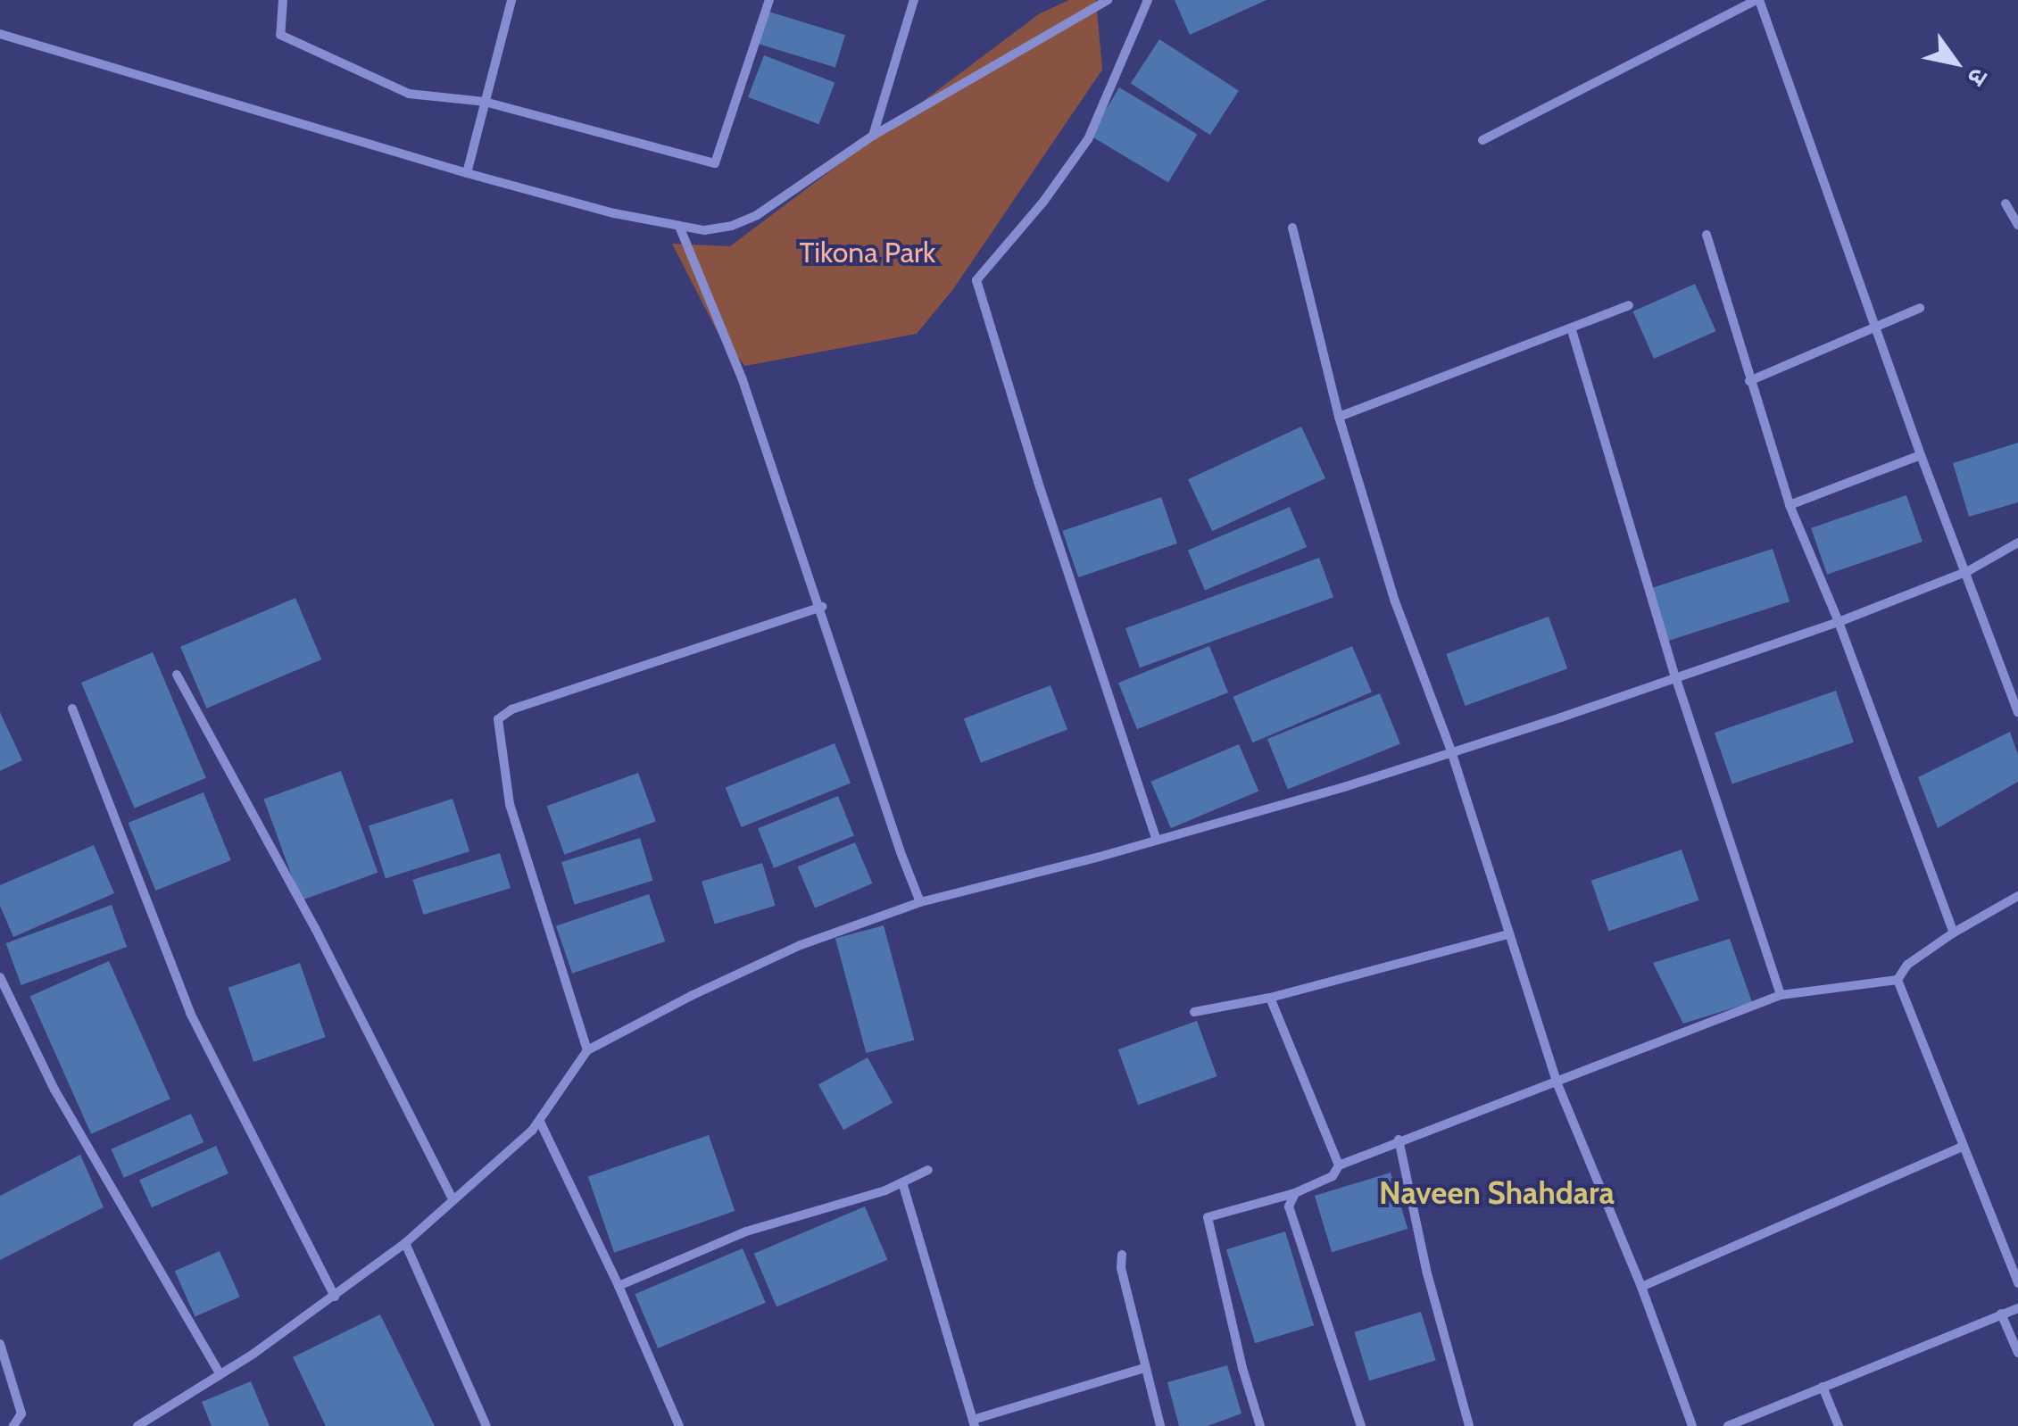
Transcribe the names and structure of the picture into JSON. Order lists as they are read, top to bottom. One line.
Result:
{"districts":["Naveen Shahdara"],"parks":["Tikona Park"],"north":"bottom right"}
